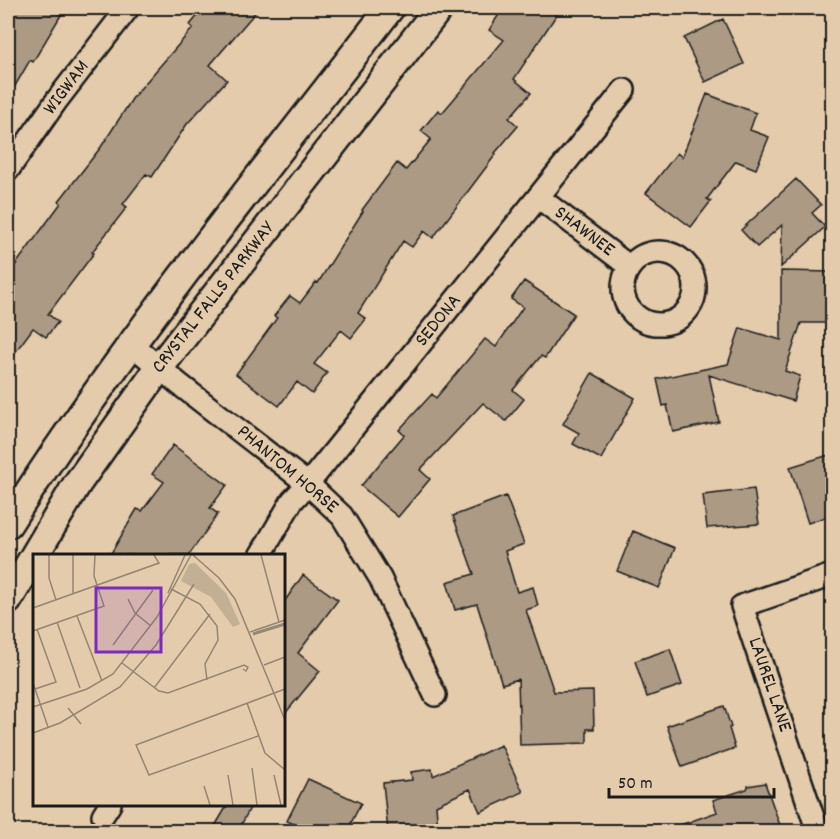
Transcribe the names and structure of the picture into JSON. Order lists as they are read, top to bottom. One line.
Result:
{"streets":{"main road":["CRYSTAL FALLS PARKWAY"],"street":["WIGWAM","SHAWNEE","SEDONA","PHANTOM HORSE","LAUREL LANE"]},"crossings":[["SHAWNEE","SEDONA"],["CRYSTAL FALLS PARKWAY","PHANTOM HORSE"],["SEDONA","PHANTOM HORSE"]],"scale_bar":"50 m"}
